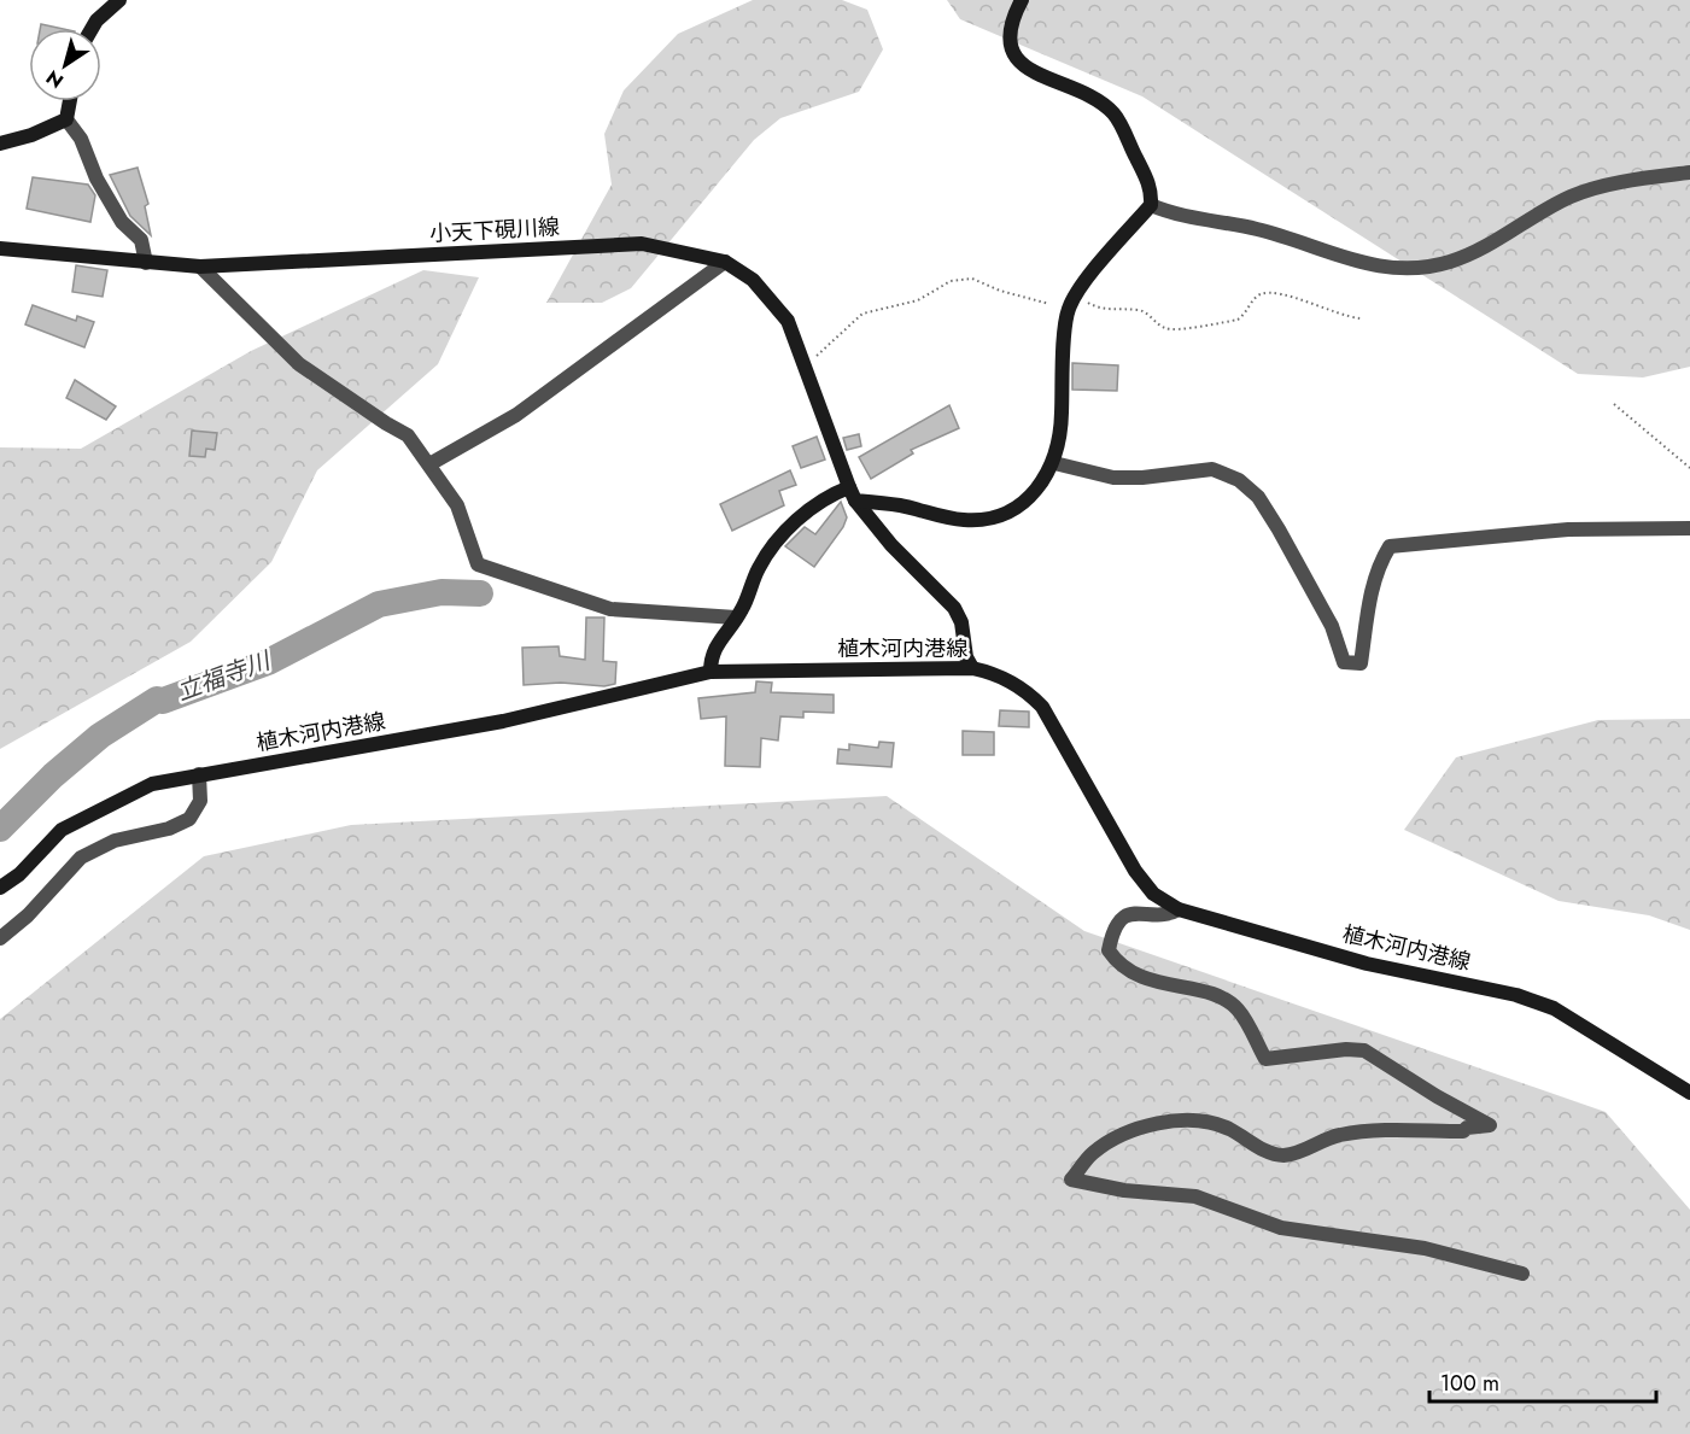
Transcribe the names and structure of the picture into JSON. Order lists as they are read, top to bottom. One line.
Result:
{"streets":{"main road":["小天下硯川線","植木河内港線"]},"crossings":[["小天下硯川線","植木河内港線"]],"water":["立福寺川"],"scale_bar":"100 m","north":"bottom left"}
